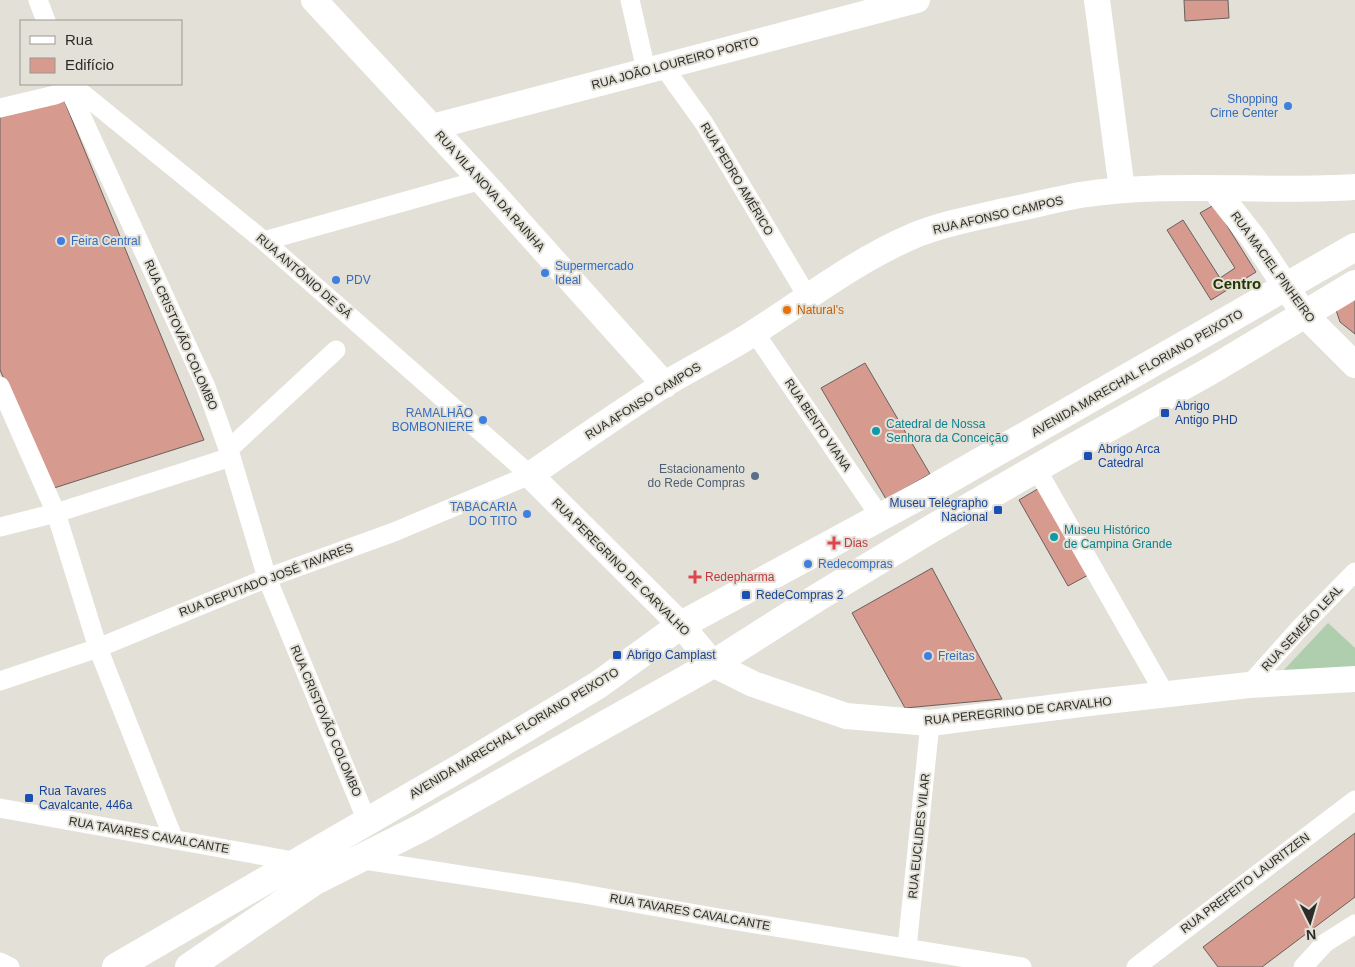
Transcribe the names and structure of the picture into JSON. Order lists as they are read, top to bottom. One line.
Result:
{"streets":{"main road":["AVENIDA MARECHAL FLORIANO PEIXOTO"],"street":["RUA JOÃO LOUREIRO PORTO","RUA PEDRO AMÉRICO","RUA VILA NOVA DA RAINHA","RUA AFONSO CAMPOS","RUA MACIEL PINHEIRO","RUA ANTÔNIO DE SÁ","RUA CRISTOVÃO COLOMBO","RUA BENTO VIANA","RUA PEREGRINO DE CARVALHO","RUA DEPUTADO JOSÉ TAVARES","RUA SEMEÃO LEAL","RUA TAVARES CAVALCANTE","RUA EUCLIDES VILAR","RUA PREFEITO LAURITZEN"]},"crossings":[["RUA JOÃO LOUREIRO PORTO","RUA PEDRO AMÉRICO"],["RUA JOÃO LOUREIRO PORTO","RUA VILA NOVA DA RAINHA"],["RUA PEDRO AMÉRICO","RUA AFONSO CAMPOS"],["RUA VILA NOVA DA RAINHA","RUA AFONSO CAMPOS"],["RUA AFONSO CAMPOS","RUA MACIEL PINHEIRO"],["RUA AFONSO CAMPOS","RUA ANTÔNIO DE SÁ"],["RUA AFONSO CAMPOS","RUA BENTO VIANA"],["RUA AFONSO CAMPOS","RUA PEREGRINO DE CARVALHO"],["RUA AFONSO CAMPOS","RUA DEPUTADO JOSÉ TAVARES"],["RUA MACIEL PINHEIRO","AVENIDA MARECHAL FLORIANO PEIXOTO"],["RUA ANTÔNIO DE SÁ","RUA CRISTOVÃO COLOMBO"],["RUA ANTÔNIO DE SÁ","RUA PEREGRINO DE CARVALHO"],["RUA ANTÔNIO DE SÁ","RUA DEPUTADO JOSÉ TAVARES"],["RUA CRISTOVÃO COLOMBO","AVENIDA MARECHAL FLORIANO PEIXOTO"],["RUA CRISTOVÃO COLOMBO","RUA DEPUTADO JOSÉ TAVARES"],["AVENIDA MARECHAL FLORIANO PEIXOTO","RUA BENTO VIANA"],["AVENIDA MARECHAL FLORIANO PEIXOTO","RUA PEREGRINO DE CARVALHO"],["AVENIDA MARECHAL FLORIANO PEIXOTO","RUA TAVARES CAVALCANTE"],["RUA PEREGRINO DE CARVALHO","RUA DEPUTADO JOSÉ TAVARES"],["RUA PEREGRINO DE CARVALHO","RUA SEMEÃO LEAL"],["RUA PEREGRINO DE CARVALHO","RUA EUCLIDES VILAR"],["RUA TAVARES CAVALCANTE","RUA EUCLIDES VILAR"]],"districts":["Centro"],"places":{"other":["Shopping Cirne Center","Feira Central","Supermercado Ideal","PDV","Natural's","RAMALHÃO BOMBONIERE","Catedral de Nossa Senhora da Conceição","Estacionamento do Rede Compras","TABACARIA DO TITO","Museu Histórico de Campina Grande","Redecompras","Freitas"],"transit":["Abrigo Antigo PHD","Abrigo Arca Catedral","Museu Telégrapho Nacional","RedeCompras 2","Abrigo Camplast","Rua Tavares Cavalcante, 446a"],"health":["Dias","Redepharma"]},"legend":["Rua","Edifício"],"north":"bottom"}
